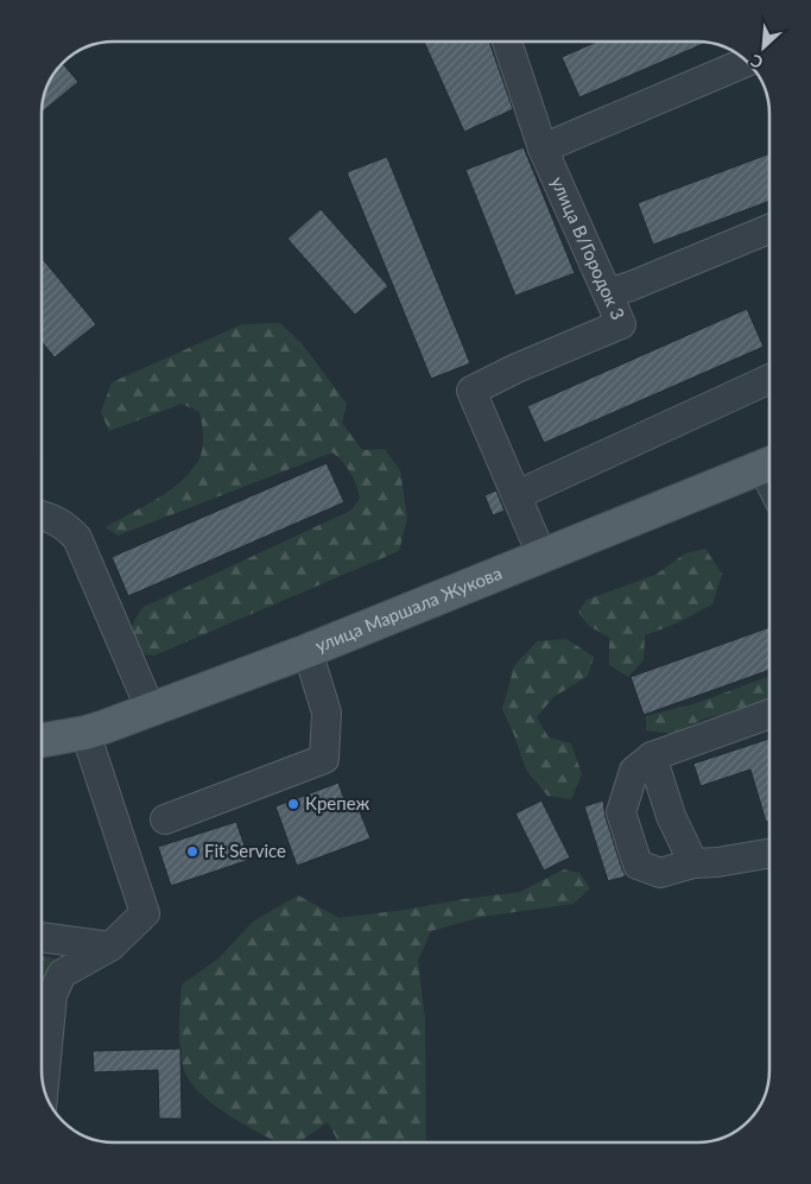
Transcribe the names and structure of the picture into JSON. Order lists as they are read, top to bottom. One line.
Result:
{"streets":{"main road":["улица Маршала Жукова"],"street":["улица В/Городок 3"]},"crossings":[["улица В/Городок 3","улица Маршала Жукова"]],"places":["Крепеж","Fit Service"],"north":"bottom left"}
